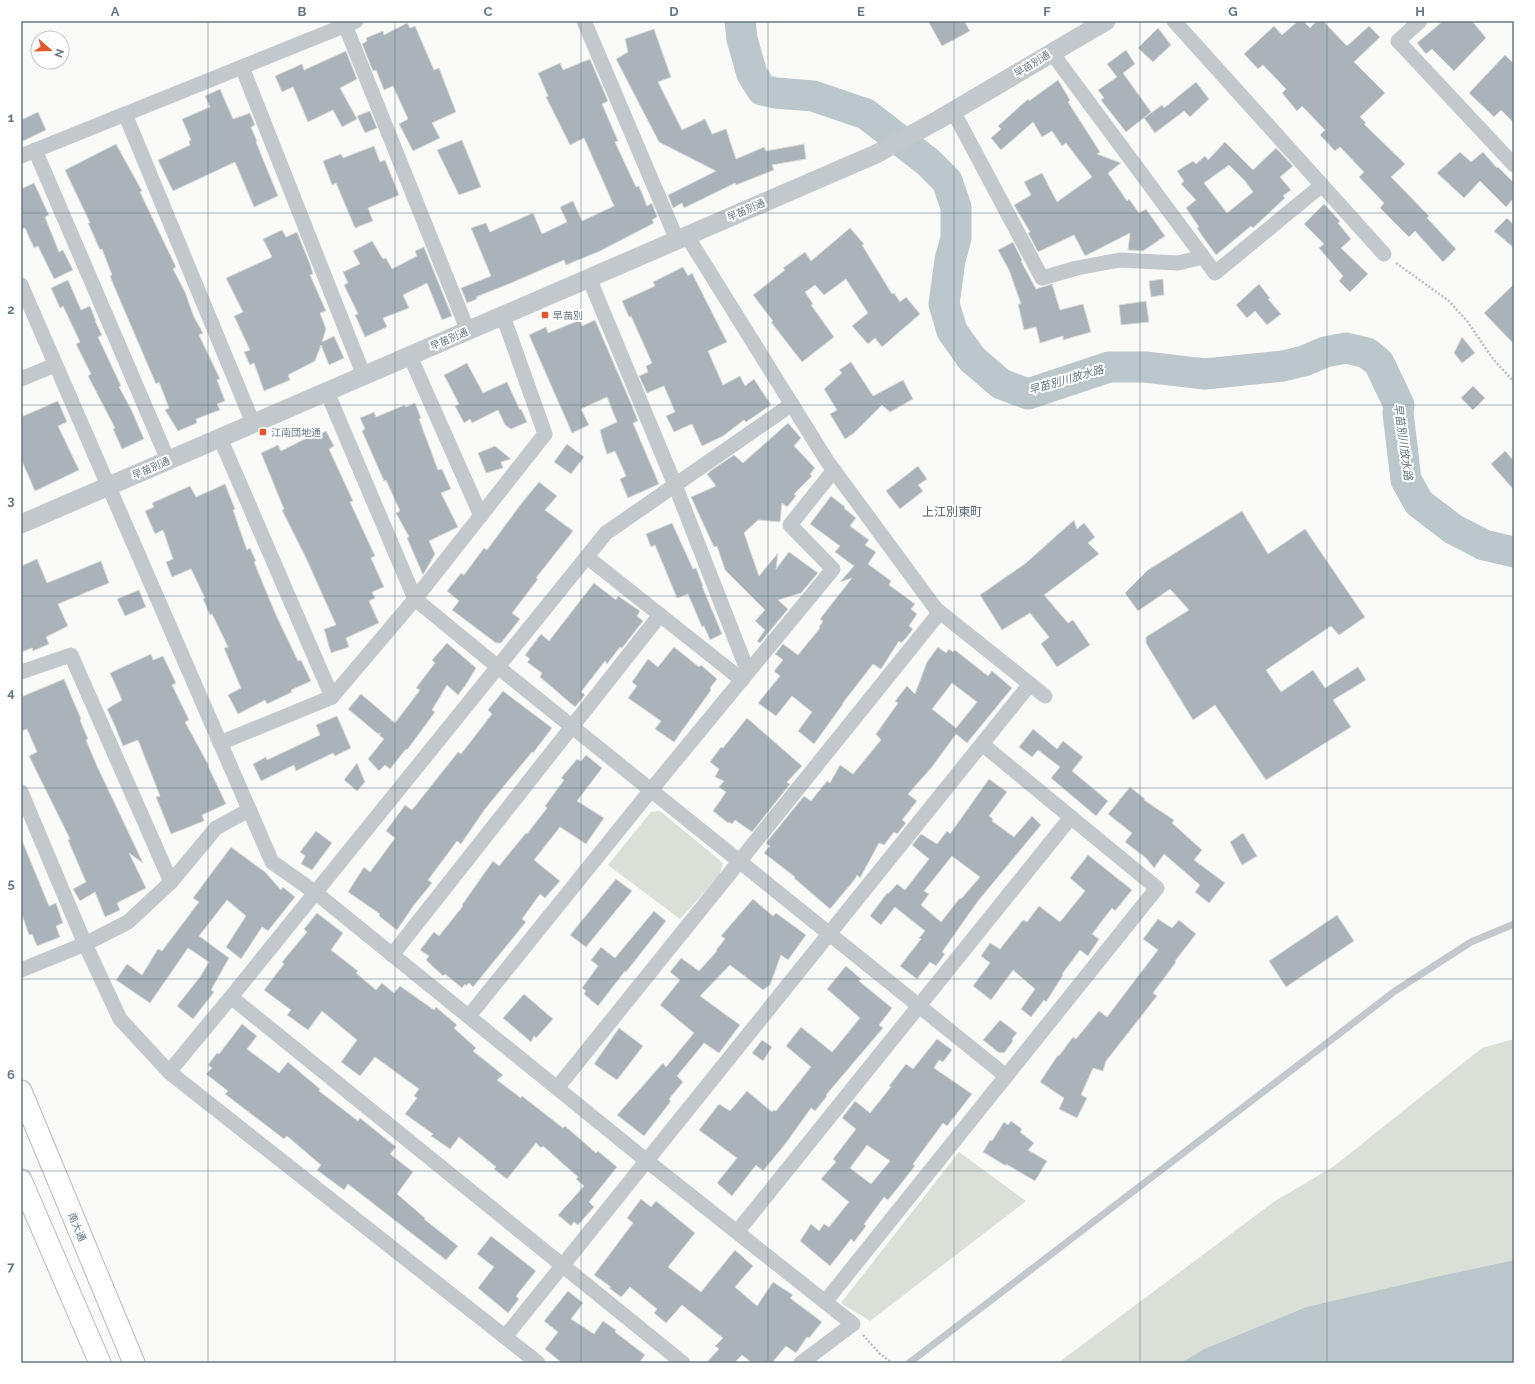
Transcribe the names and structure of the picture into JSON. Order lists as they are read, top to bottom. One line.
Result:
{"streets":{"main road":["南大通"],"street":["早苗別通"]},"districts":["上江別東町"],"water":["早苗別川放水路"],"places":{"transit":["早苗別","江南団地通"]},"north":"right","grid":{"columns":["A","B","C","D","E","F","G","H"],"rows":["1","2","3","4","5","6","7"]}}
